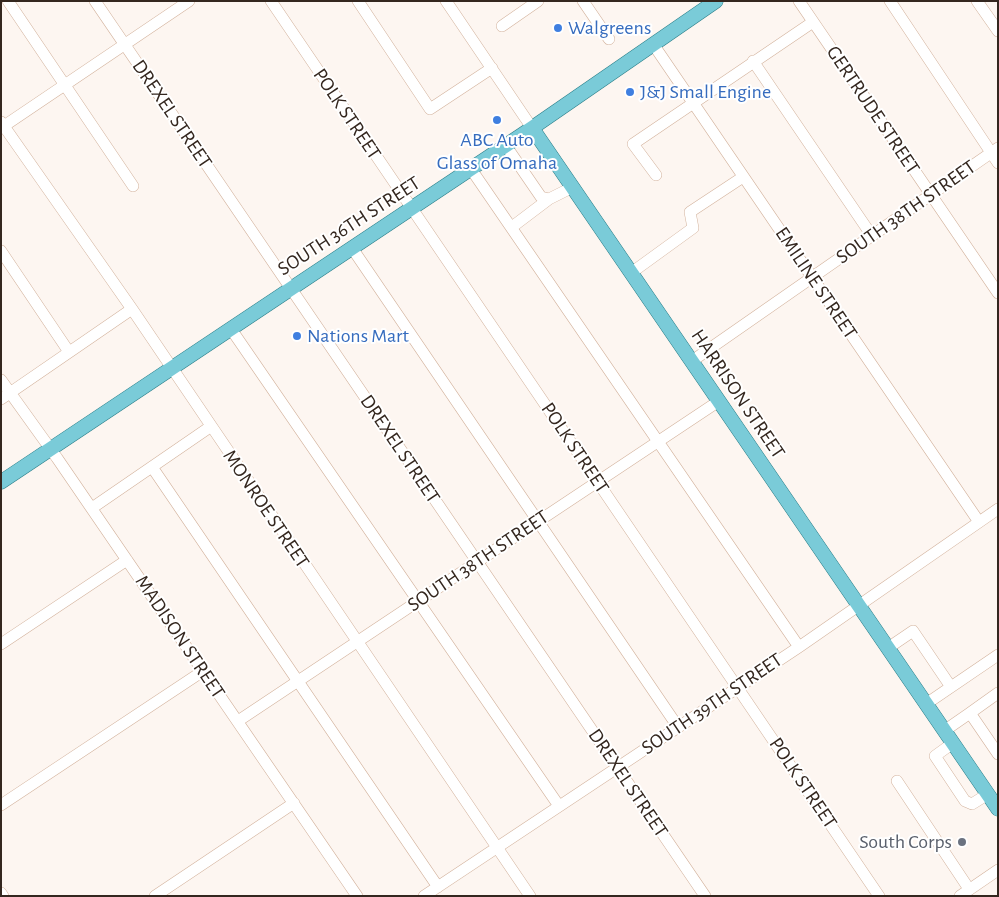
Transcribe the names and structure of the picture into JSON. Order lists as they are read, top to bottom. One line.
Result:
{"streets":{"main road":["SOUTH 36TH STREET","HARRISON STREET"],"street":["GERTRUDE STREET","DREXEL STREET","POLK STREET","SOUTH 38TH STREET","EMILINE STREET","MONROE STREET","MADISON STREET","SOUTH 39TH STREET"]},"crossings":[["GERTRUDE STREET","SOUTH 38TH STREET"],["DREXEL STREET","SOUTH 38TH STREET"],["DREXEL STREET","SOUTH 36TH STREET"],["DREXEL STREET","SOUTH 39TH STREET"],["POLK STREET","SOUTH 38TH STREET"],["POLK STREET","SOUTH 36TH STREET"],["POLK STREET","SOUTH 39TH STREET"],["SOUTH 38TH STREET","EMILINE STREET"],["SOUTH 38TH STREET","HARRISON STREET"],["SOUTH 38TH STREET","MONROE STREET"],["SOUTH 38TH STREET","MADISON STREET"],["SOUTH 36TH STREET","EMILINE STREET"],["SOUTH 36TH STREET","HARRISON STREET"],["SOUTH 36TH STREET","MONROE STREET"],["SOUTH 36TH STREET","MADISON STREET"],["EMILINE STREET","SOUTH 39TH STREET"],["HARRISON STREET","SOUTH 39TH STREET"],["MONROE STREET","SOUTH 39TH STREET"]],"places":["Walgreens","J&J Small Engine","ABC Auto Glass of Omaha","Nations Mart","South Corps"]}
